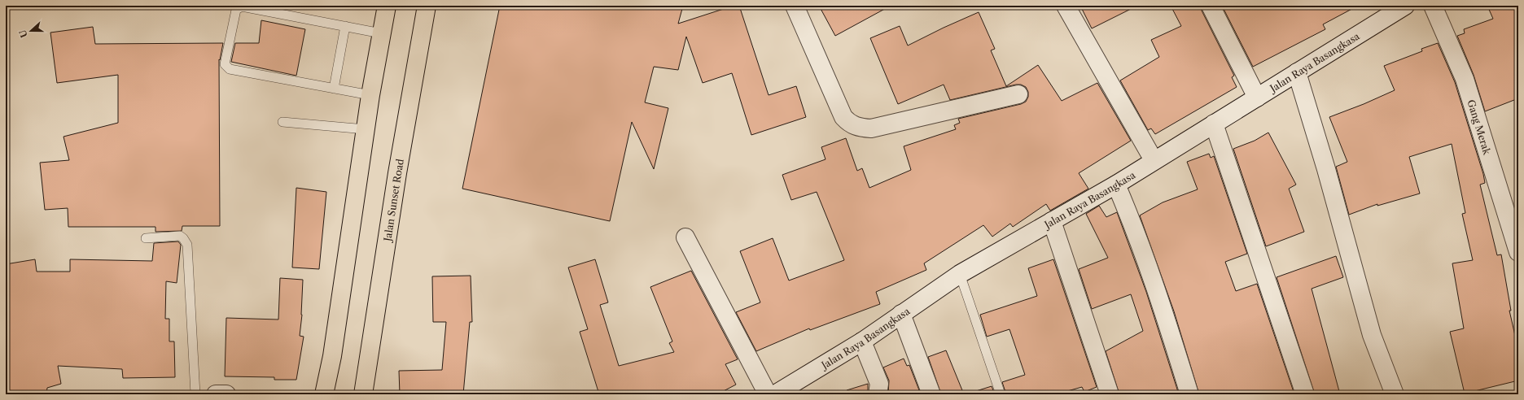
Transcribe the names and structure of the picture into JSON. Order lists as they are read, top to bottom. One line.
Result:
{"streets":{"highway":["Jalan Sunset Road"],"street":["Jalan Raya Basangkasa","Gang Merak"]},"north":"left"}
